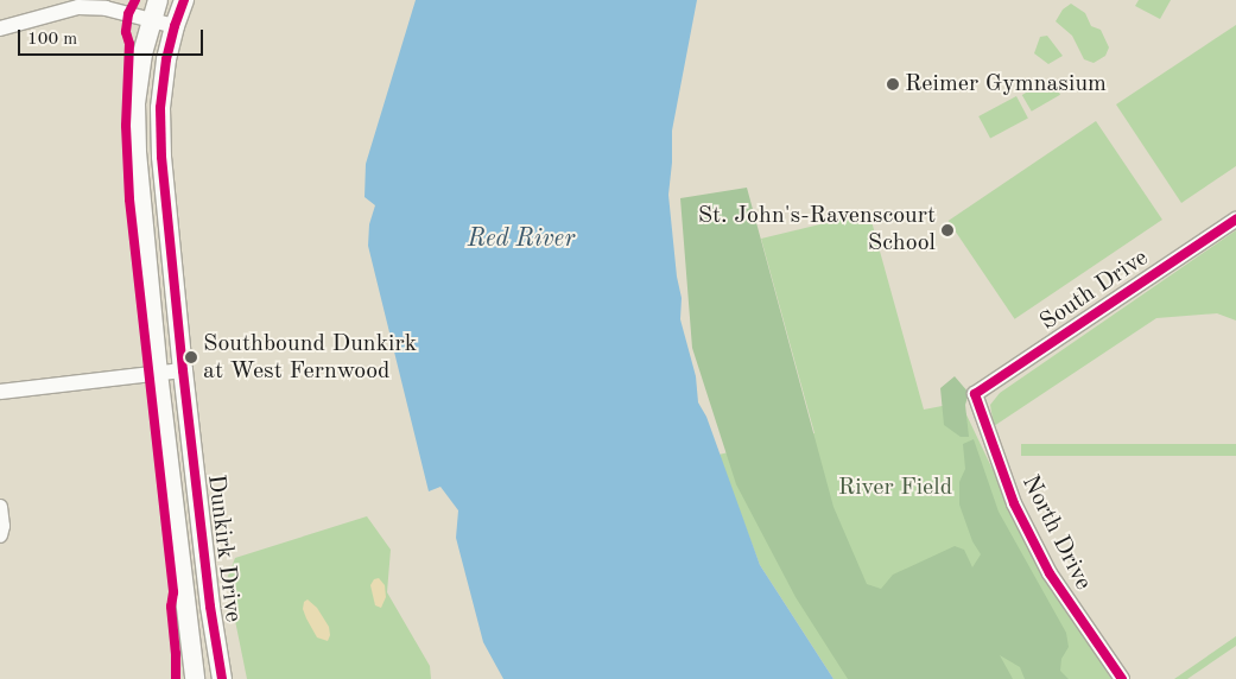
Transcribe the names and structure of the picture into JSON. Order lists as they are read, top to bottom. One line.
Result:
{"streets":{"main road":["Dunkirk Drive"],"street":["South Drive","North Drive"]},"crossings":[["South Drive","North Drive"]],"water":["Red River"],"parks":["River Field"],"places":["Reimer Gymnasium","St. John's-Ravenscourt School","Southbound Dunkirk at West Fernwood"],"scale_bar":"100 m"}
